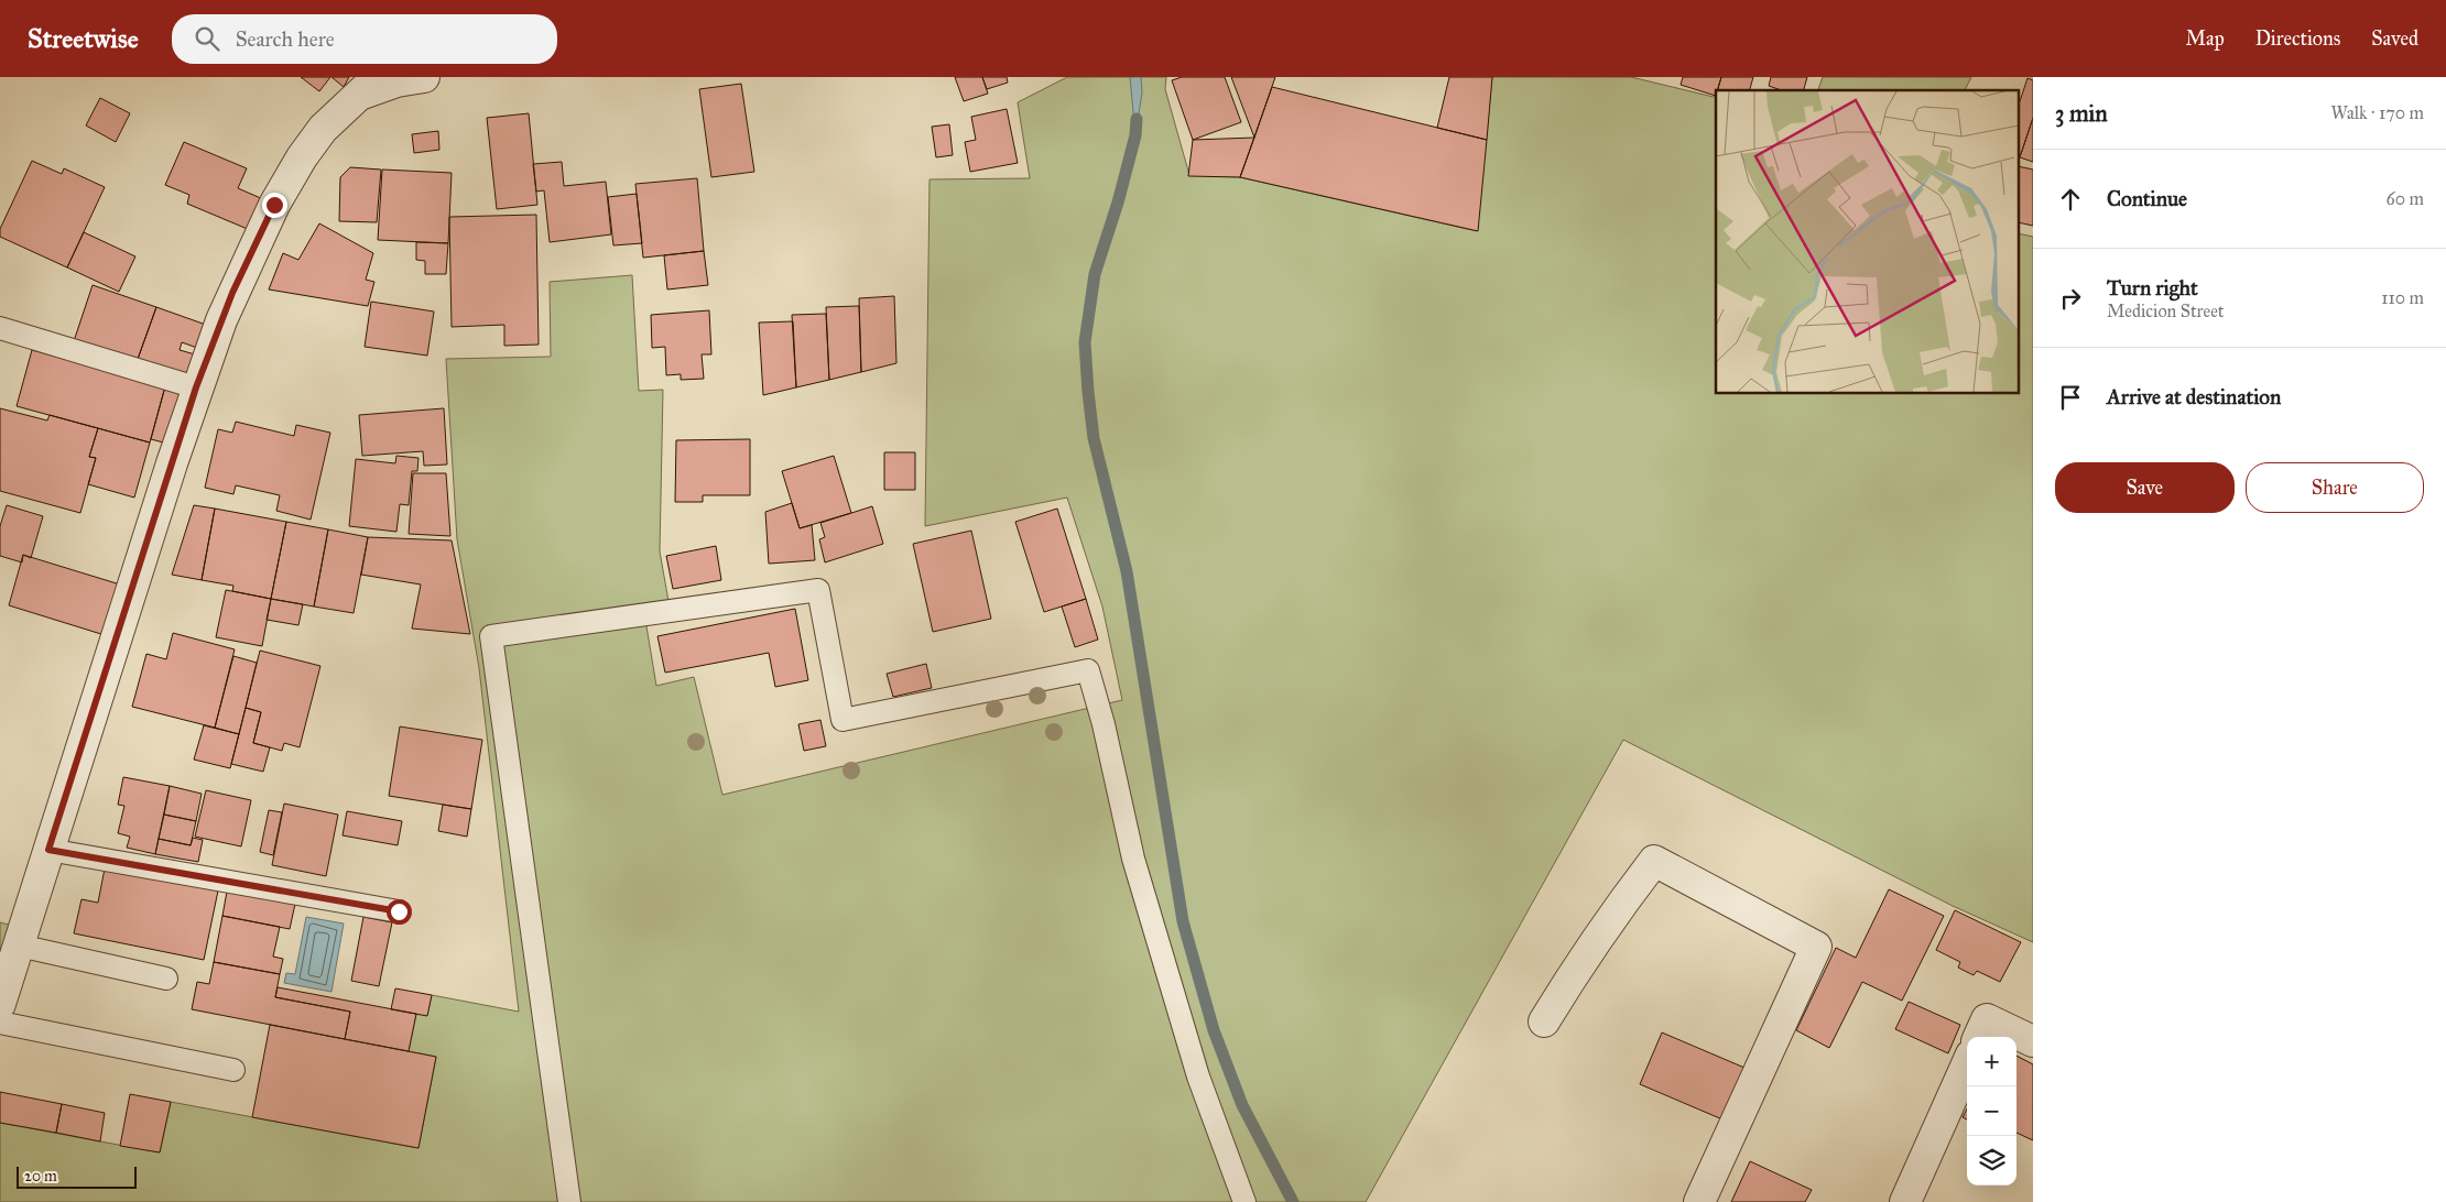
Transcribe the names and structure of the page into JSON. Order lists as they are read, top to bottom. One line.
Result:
{"scale_bar":"20 m","page":{"header":"Streetwise","search":"Search here","nav":["Map","Directions","Saved"],"heading":["3 min","Walk · 170 m"],"list":[["Continue","60 m"],["Turn right","Medicion Street","110 m"],"Arrive at destination"],"buttons":["Save","Share"],"map_buttons":["+","−"],"scale":"20 m"}}
